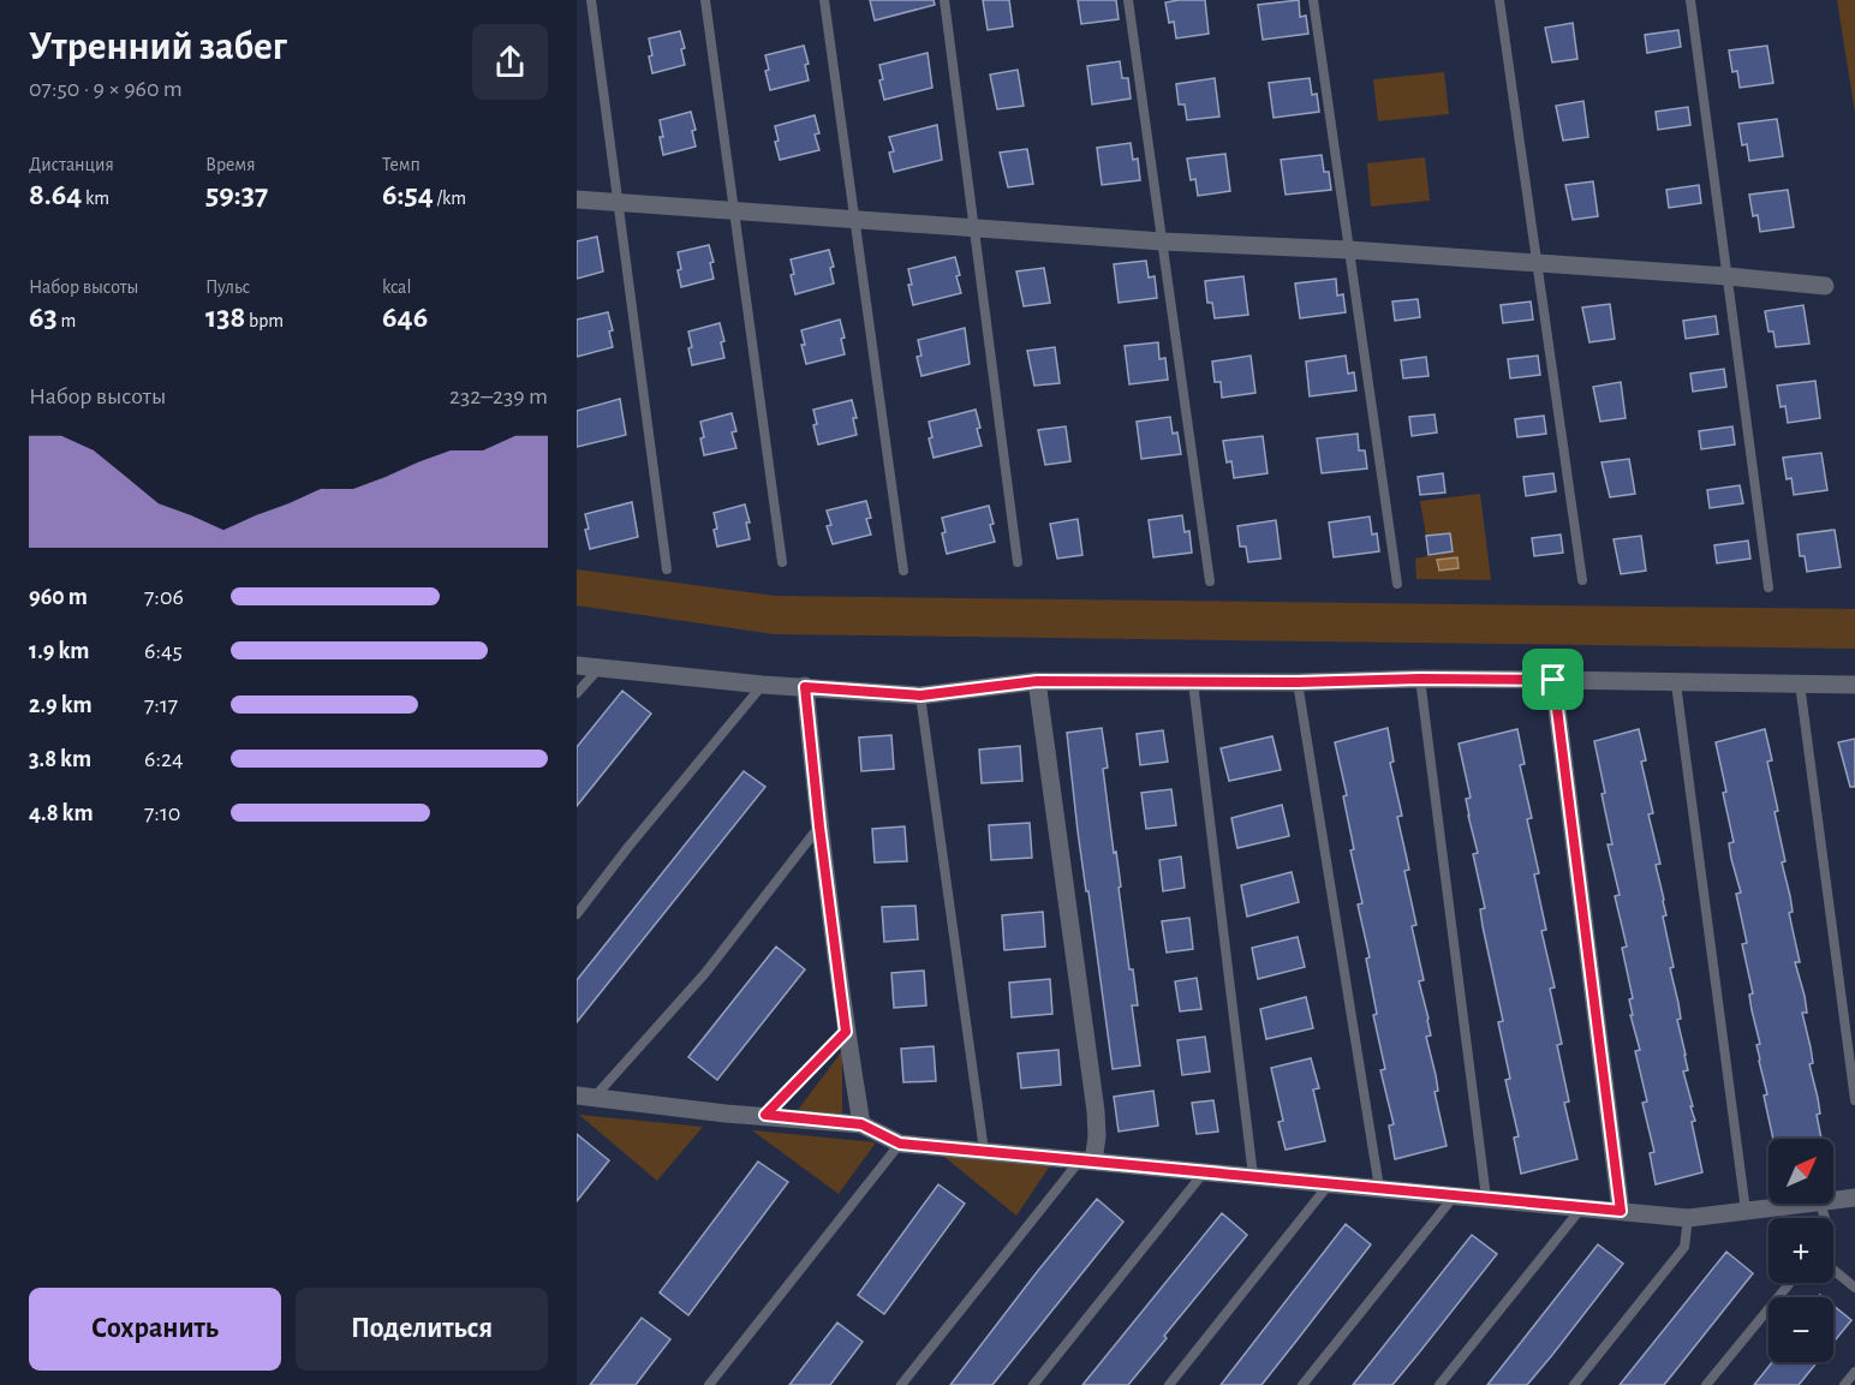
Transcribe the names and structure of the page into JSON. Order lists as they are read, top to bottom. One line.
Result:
{"north":"top right","page":{"heading":["Утренний забег","07:50 · 9 × 960 m"],"stats":[["Дистанция","8.64 km"],["Время","59:37"],["Темп","6:54 /km"],["Набор высоты","63 m"],["Пульс","138 bpm"],["kcal","646"]],"chart":["Набор высоты","232–239 m"],"list":[{"name":"960 m","note":"7:06"},{"name":"1.9 km","note":"6:45"},{"name":"2.9 km","note":"7:17"},{"name":"3.8 km","note":"6:24"},{"name":"4.8 km","note":"7:10"}],"map_buttons":["+","−"],"buttons":["Сохранить","Поделиться"]}}
